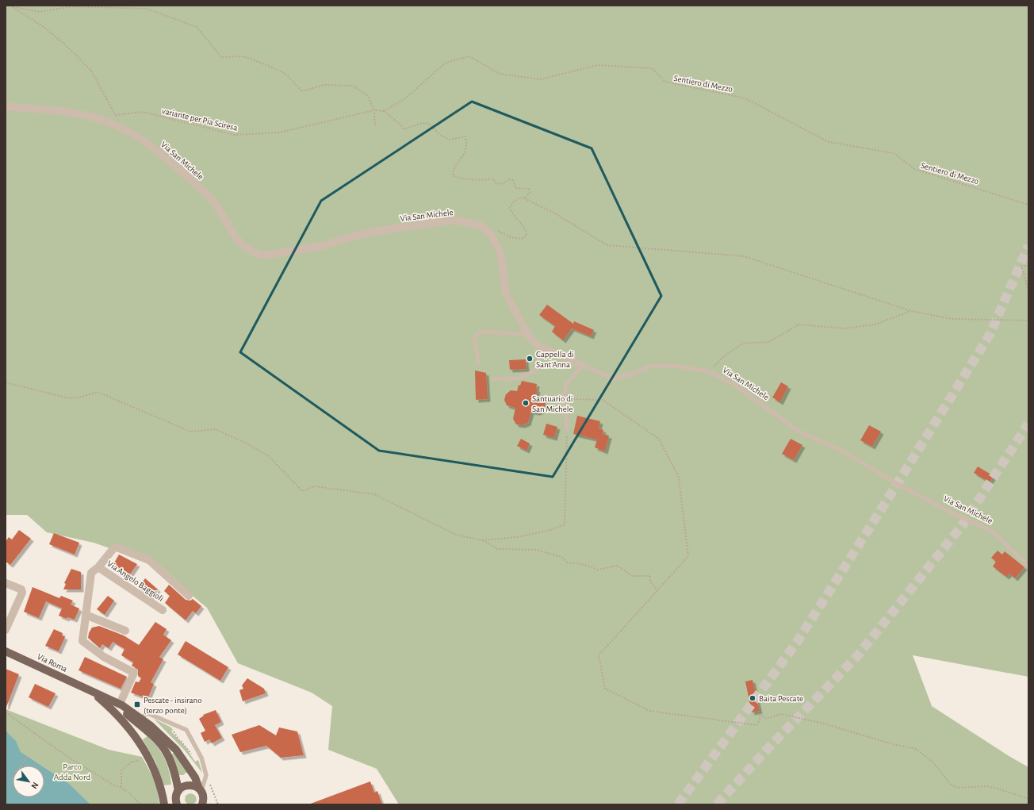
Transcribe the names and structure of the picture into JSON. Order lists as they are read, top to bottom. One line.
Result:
{"streets":{"main road":["Via Roma"],"street":["Via San Michele","Via Angelo Baggioli"],"path":["Sentiero di Mezzo","variante per Pia Sciresa"]},"parks":["Parco Adda Nord"],"places":{"other":["Cappella di Sant'Anna","Santuario di San Michele","Baita Pescate"],"transit":["Pescate - insirano (terzo ponte)"]},"north":"bottom right"}
